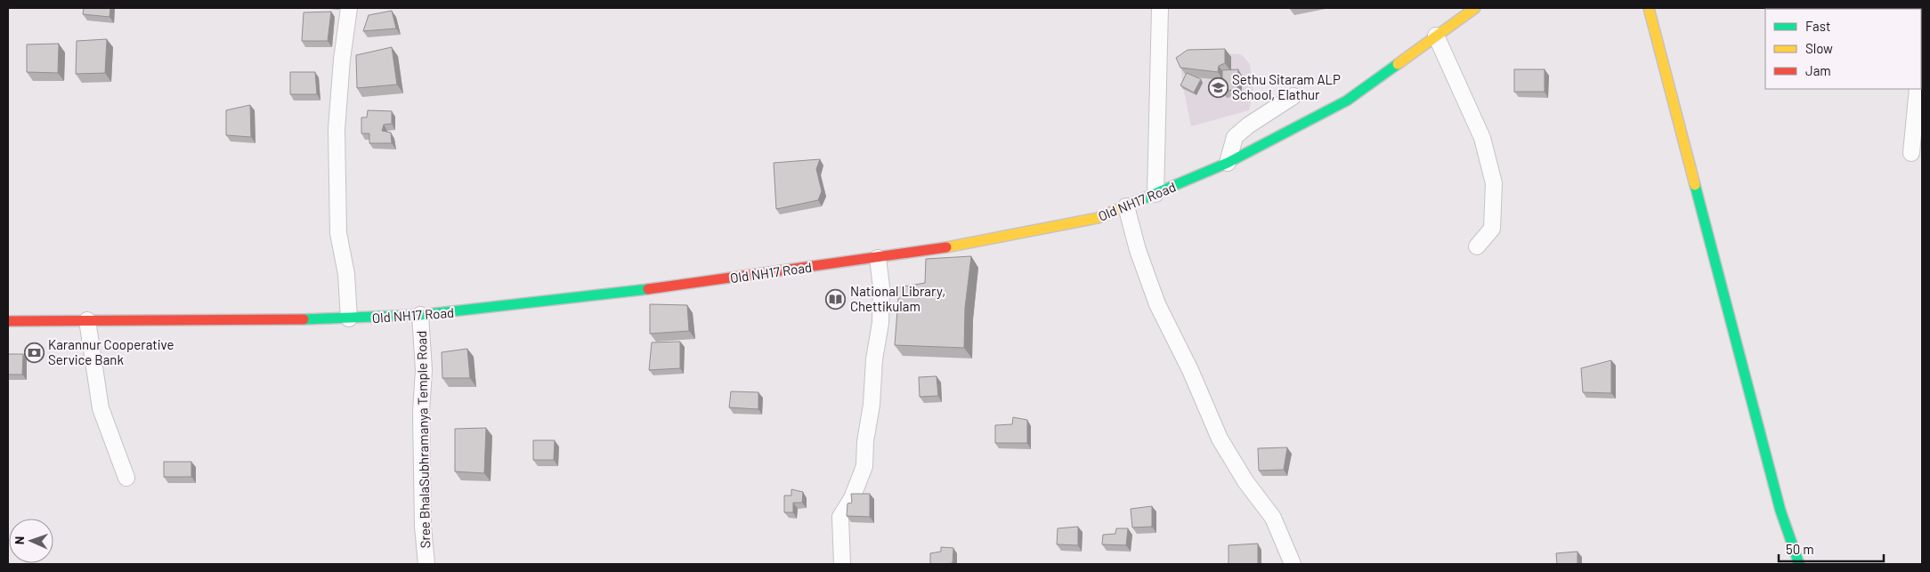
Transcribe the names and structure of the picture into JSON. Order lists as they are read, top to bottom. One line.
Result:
{"streets":{"main road":["Old NH17 Road"],"street":["Sree BhalaSubhramanya Temple Road"]},"crossings":[["Old NH17 Road","Sree BhalaSubhramanya Temple Road"]],"places":{"school or university":["Sethu Sitaram ALP School, Elathur"],"library":["National Library, Chettikulam"],"bank":["Karannur Cooperative Service Bank"]},"legend":["Fast","Slow","Jam"],"scale_bar":"50 m","north":"left"}
